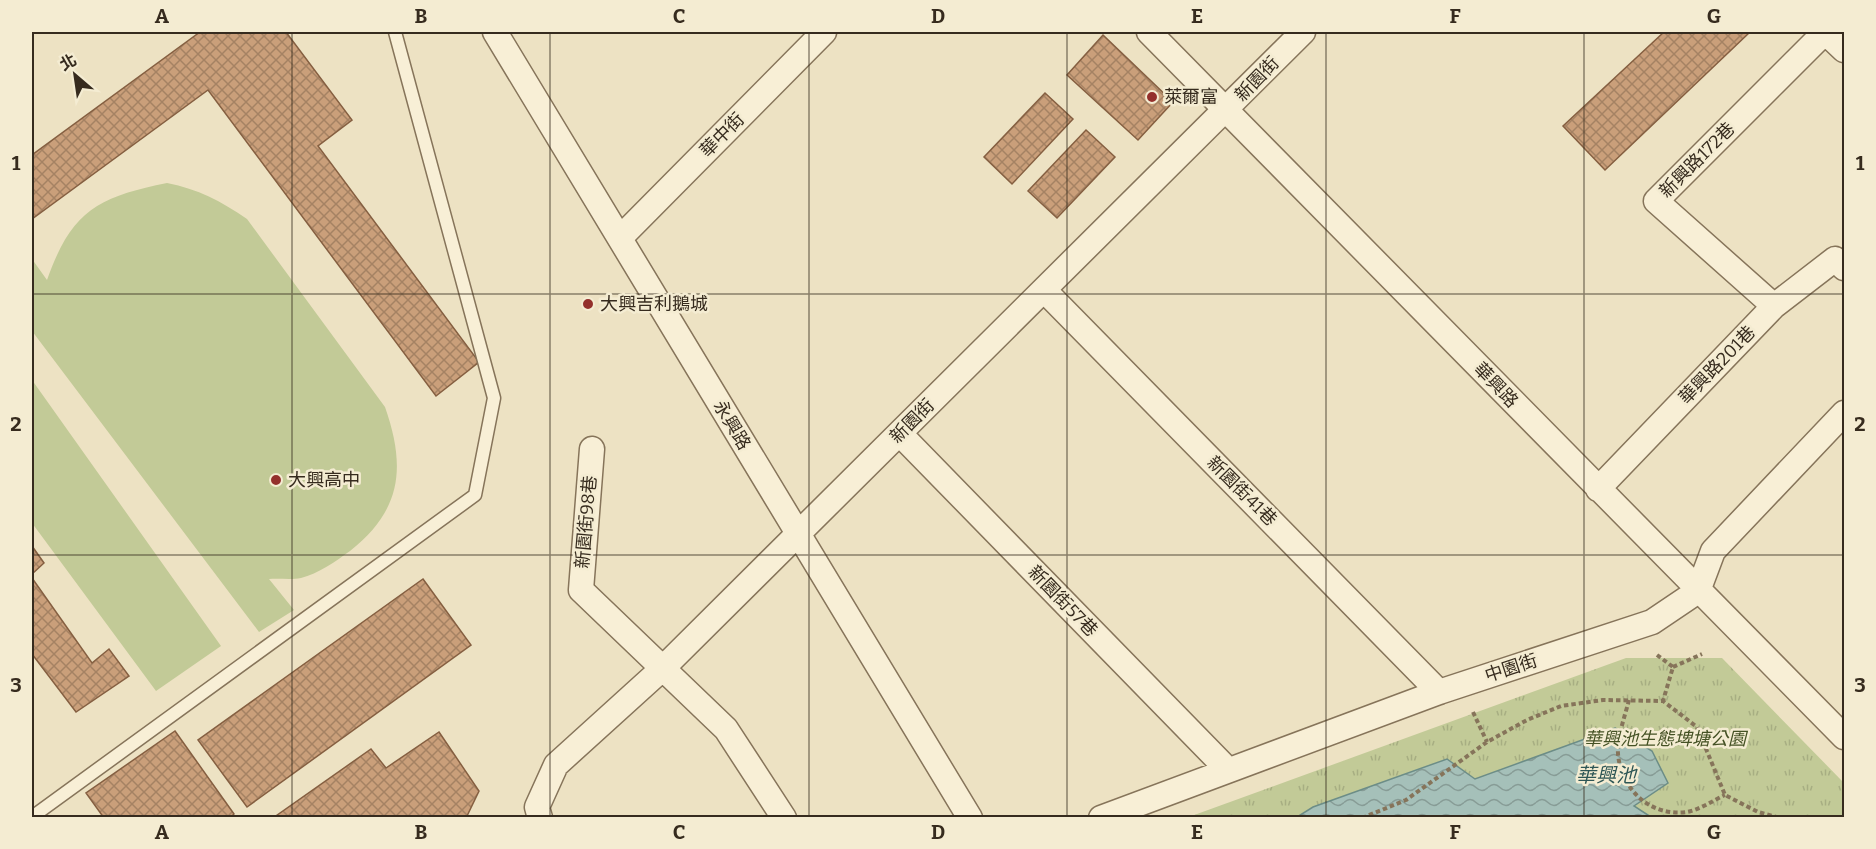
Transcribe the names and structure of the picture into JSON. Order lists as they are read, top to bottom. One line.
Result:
{"streets":{"street":["新園街","華中街","新興路172巷","華興路201巷","華興路","永興路","新園街41巷","新園街98巷","新園街57巷","中園街"]},"crossings":[["新園街","華興路"],["新園街","永興路"],["新園街","新園街41巷"],["新園街","新園街98巷"],["新園街","新園街57巷"],["華中街","永興路"],["新興路172巷","華興路201巷"],["華興路201巷","華興路"],["華興路","中園街"],["新園街41巷","中園街"],["新園街57巷","中園街"]],"water":["華興池"],"parks":["華興池生態埤塘公園"],"places":["萊爾富","大興吉利鵝城","大興高中"],"north":"top left","grid":{"columns":["A","B","C","D","E","F","G"],"rows":["1","2","3"]}}
